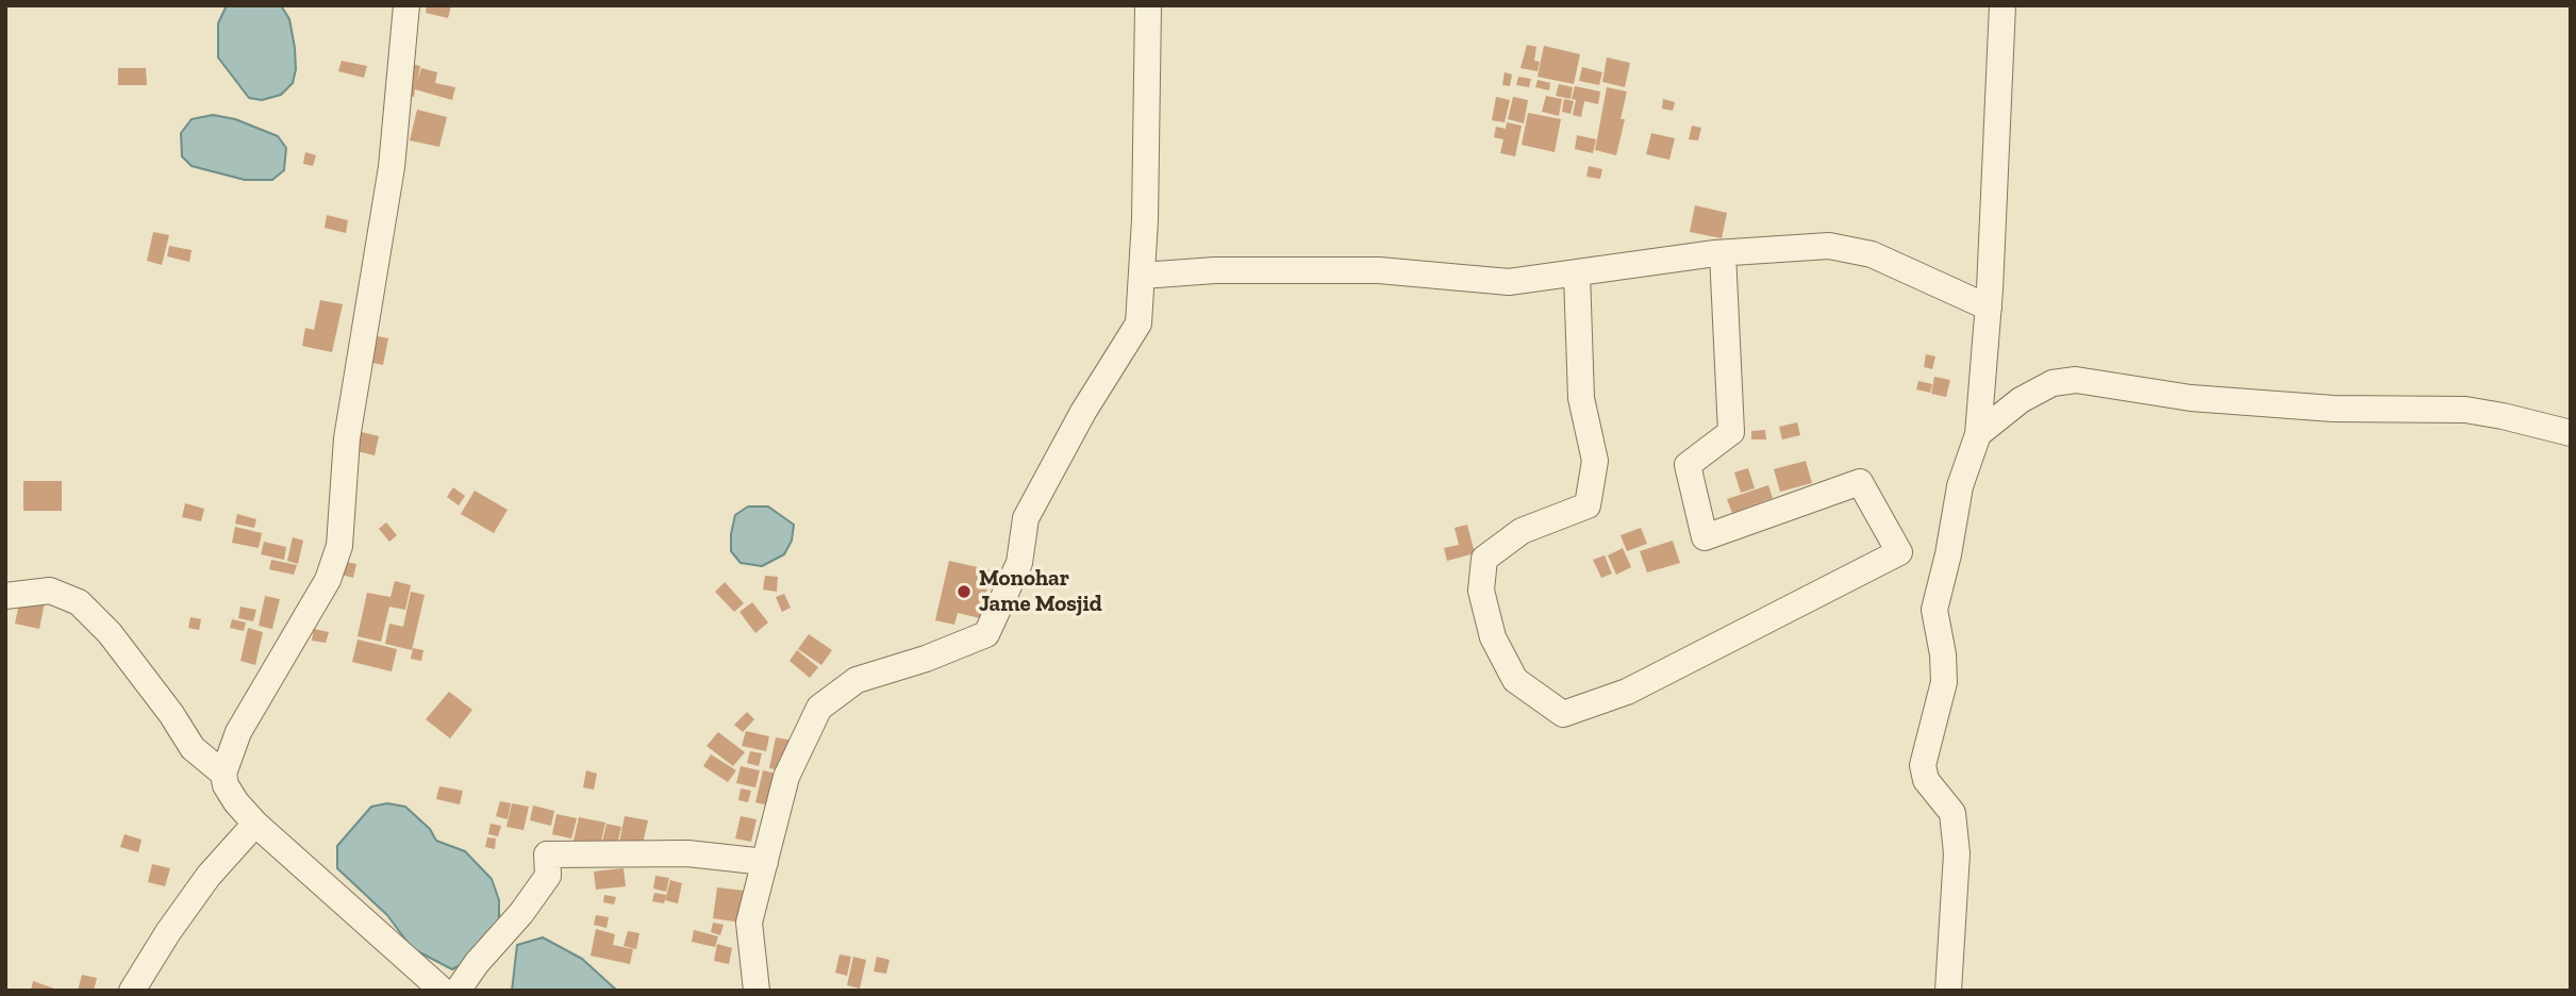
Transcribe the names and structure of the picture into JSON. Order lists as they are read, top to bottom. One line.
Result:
{"places":["Monohar Jame Mosjid"]}
